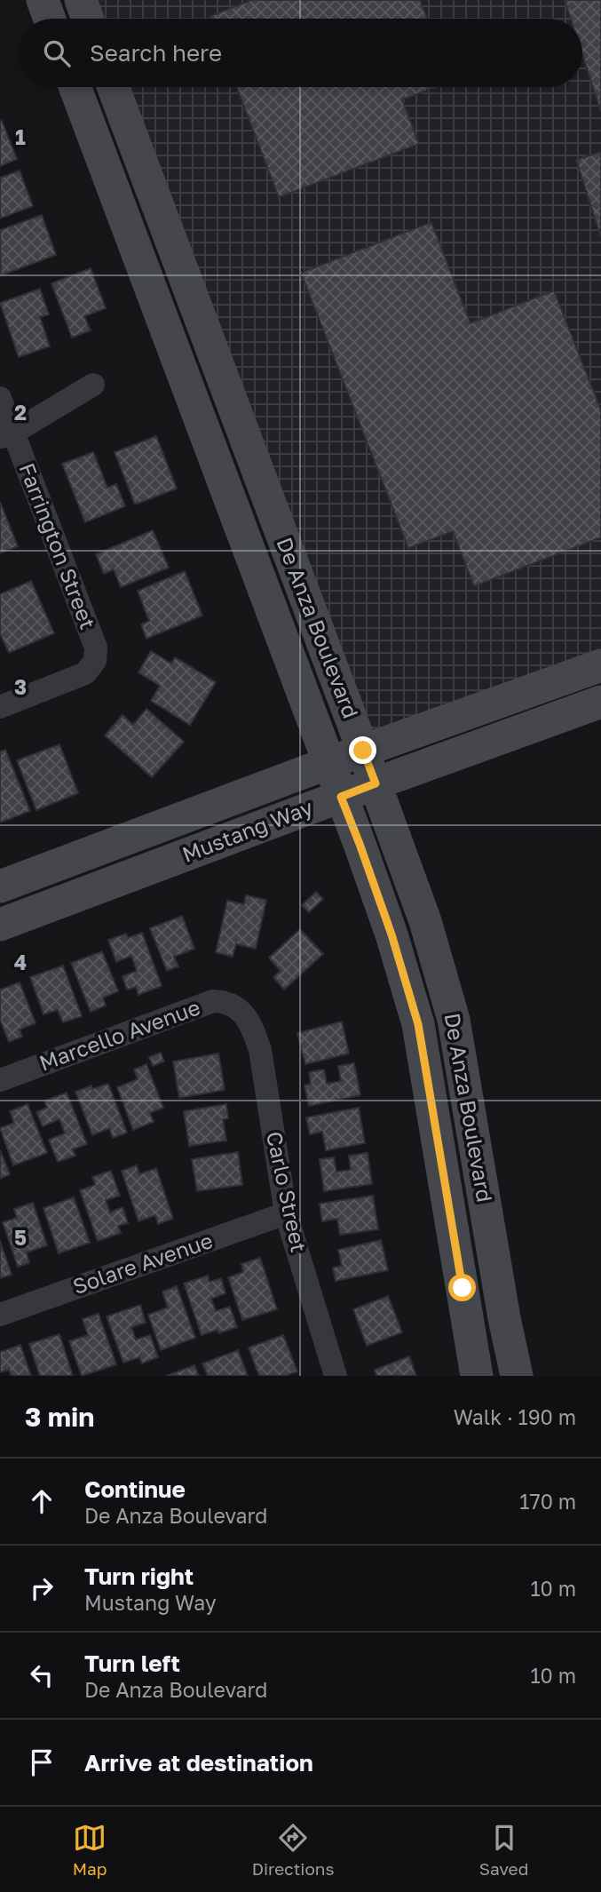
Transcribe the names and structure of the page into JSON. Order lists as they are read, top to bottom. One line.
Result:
{"streets":{"street":["Farrington Street","De Anza Boulevard","Mustang Way","Marcello Avenue","Carlo Street","Solare Avenue"]},"crossings":[["De Anza Boulevard","Mustang Way"],["Marcello Avenue","Carlo Street"],["Carlo Street","Solare Avenue"]],"page":{"search":"Search here","heading":["3 min","Walk · 190 m"],"list":[["Continue","De Anza Boulevard","170 m"],["Turn right","Mustang Way","10 m"],["Turn left","De Anza Boulevard","10 m"],"Arrive at destination"],"nav":["Map","Directions","Saved"]},"grid":{"rows":["1","2","3","4","5"]}}
